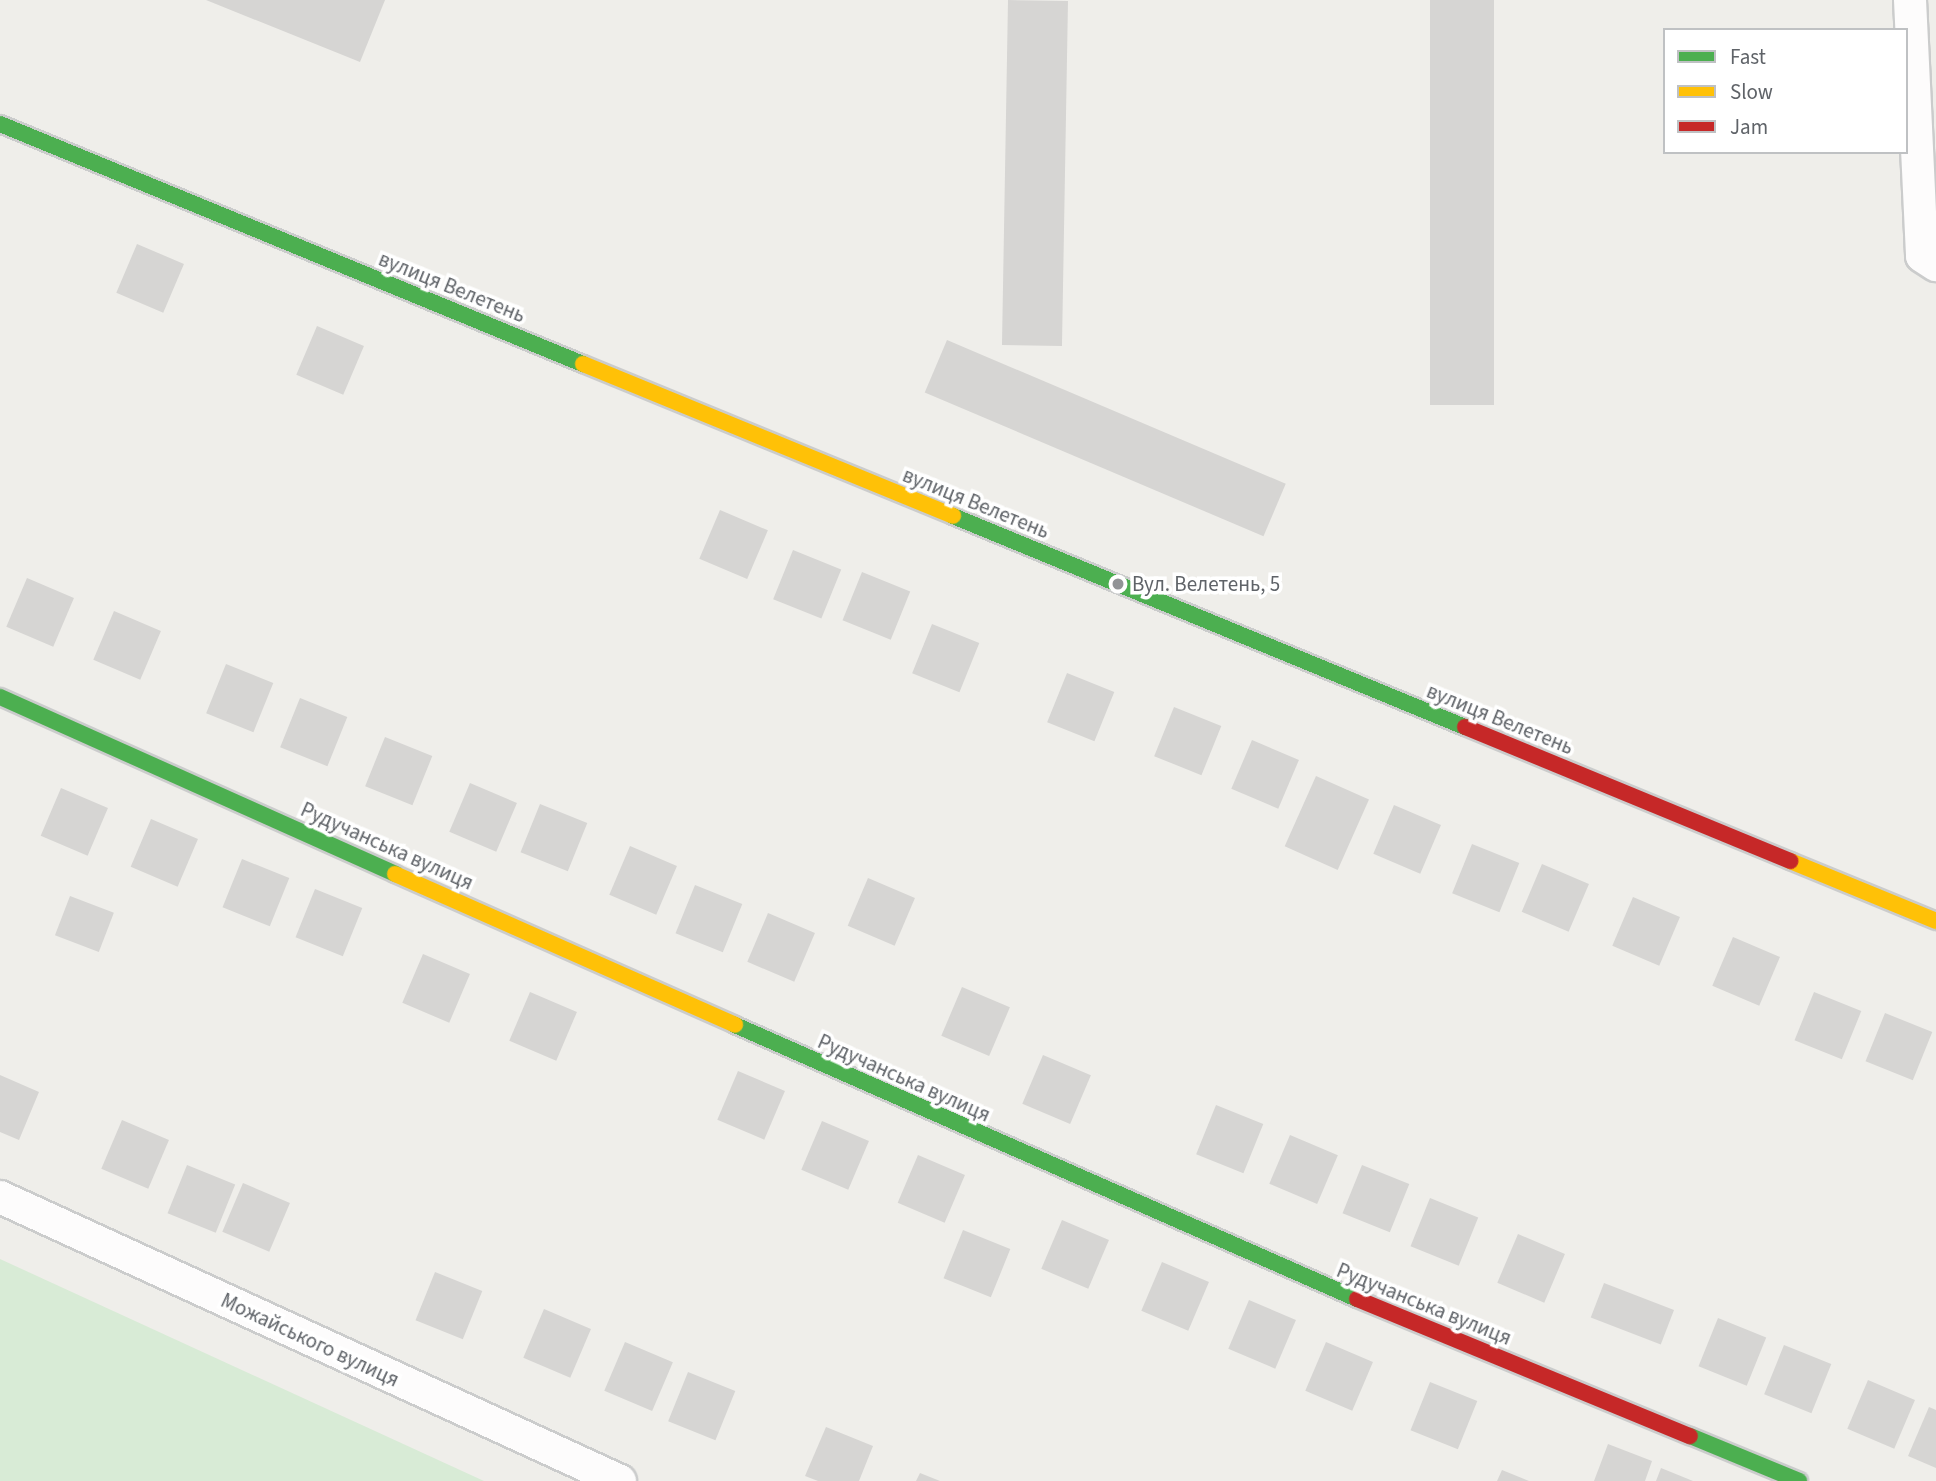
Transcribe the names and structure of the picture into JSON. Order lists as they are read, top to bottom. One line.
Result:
{"streets":{"street":["вулиця Велетень","Рудучанська вулиця","Можайського вулиця"]},"places":["Вул. Велетень, 5"],"legend":["Fast","Slow","Jam"]}
